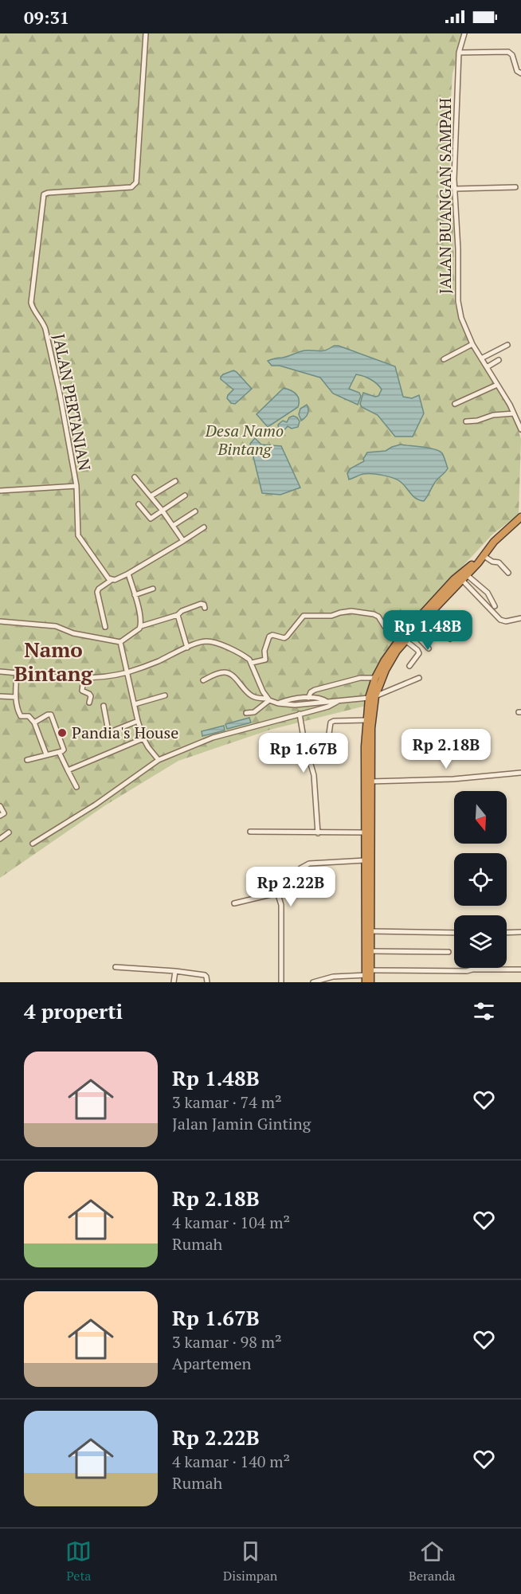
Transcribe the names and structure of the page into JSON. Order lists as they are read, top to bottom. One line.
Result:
{"streets":{"street":["JALAN BUANGAN SAMPAH","JALAN PERTANIAN"]},"districts":["Namo Bintang"],"parks":["Desa Namo Bintang"],"places":["Pandia's House"],"north":"bottom","page":{"status":"09:31","price":["Rp 1.48B","Rp 2.18B","Rp 1.67B","Rp 2.22B"],"heading":"4 properti","list":[{"name":"Rp 1.48B","note":"3 kamar · 74 m² · Jalan Jamin Ginting"},{"name":"Rp 2.18B","note":"4 kamar · 104 m² · Rumah"},{"name":"Rp 1.67B","note":"3 kamar · 98 m² · Apartemen"},{"name":"Rp 2.22B","note":"4 kamar · 140 m² · Rumah"}],"tabs":["Peta","Disimpan","Beranda"]}}
